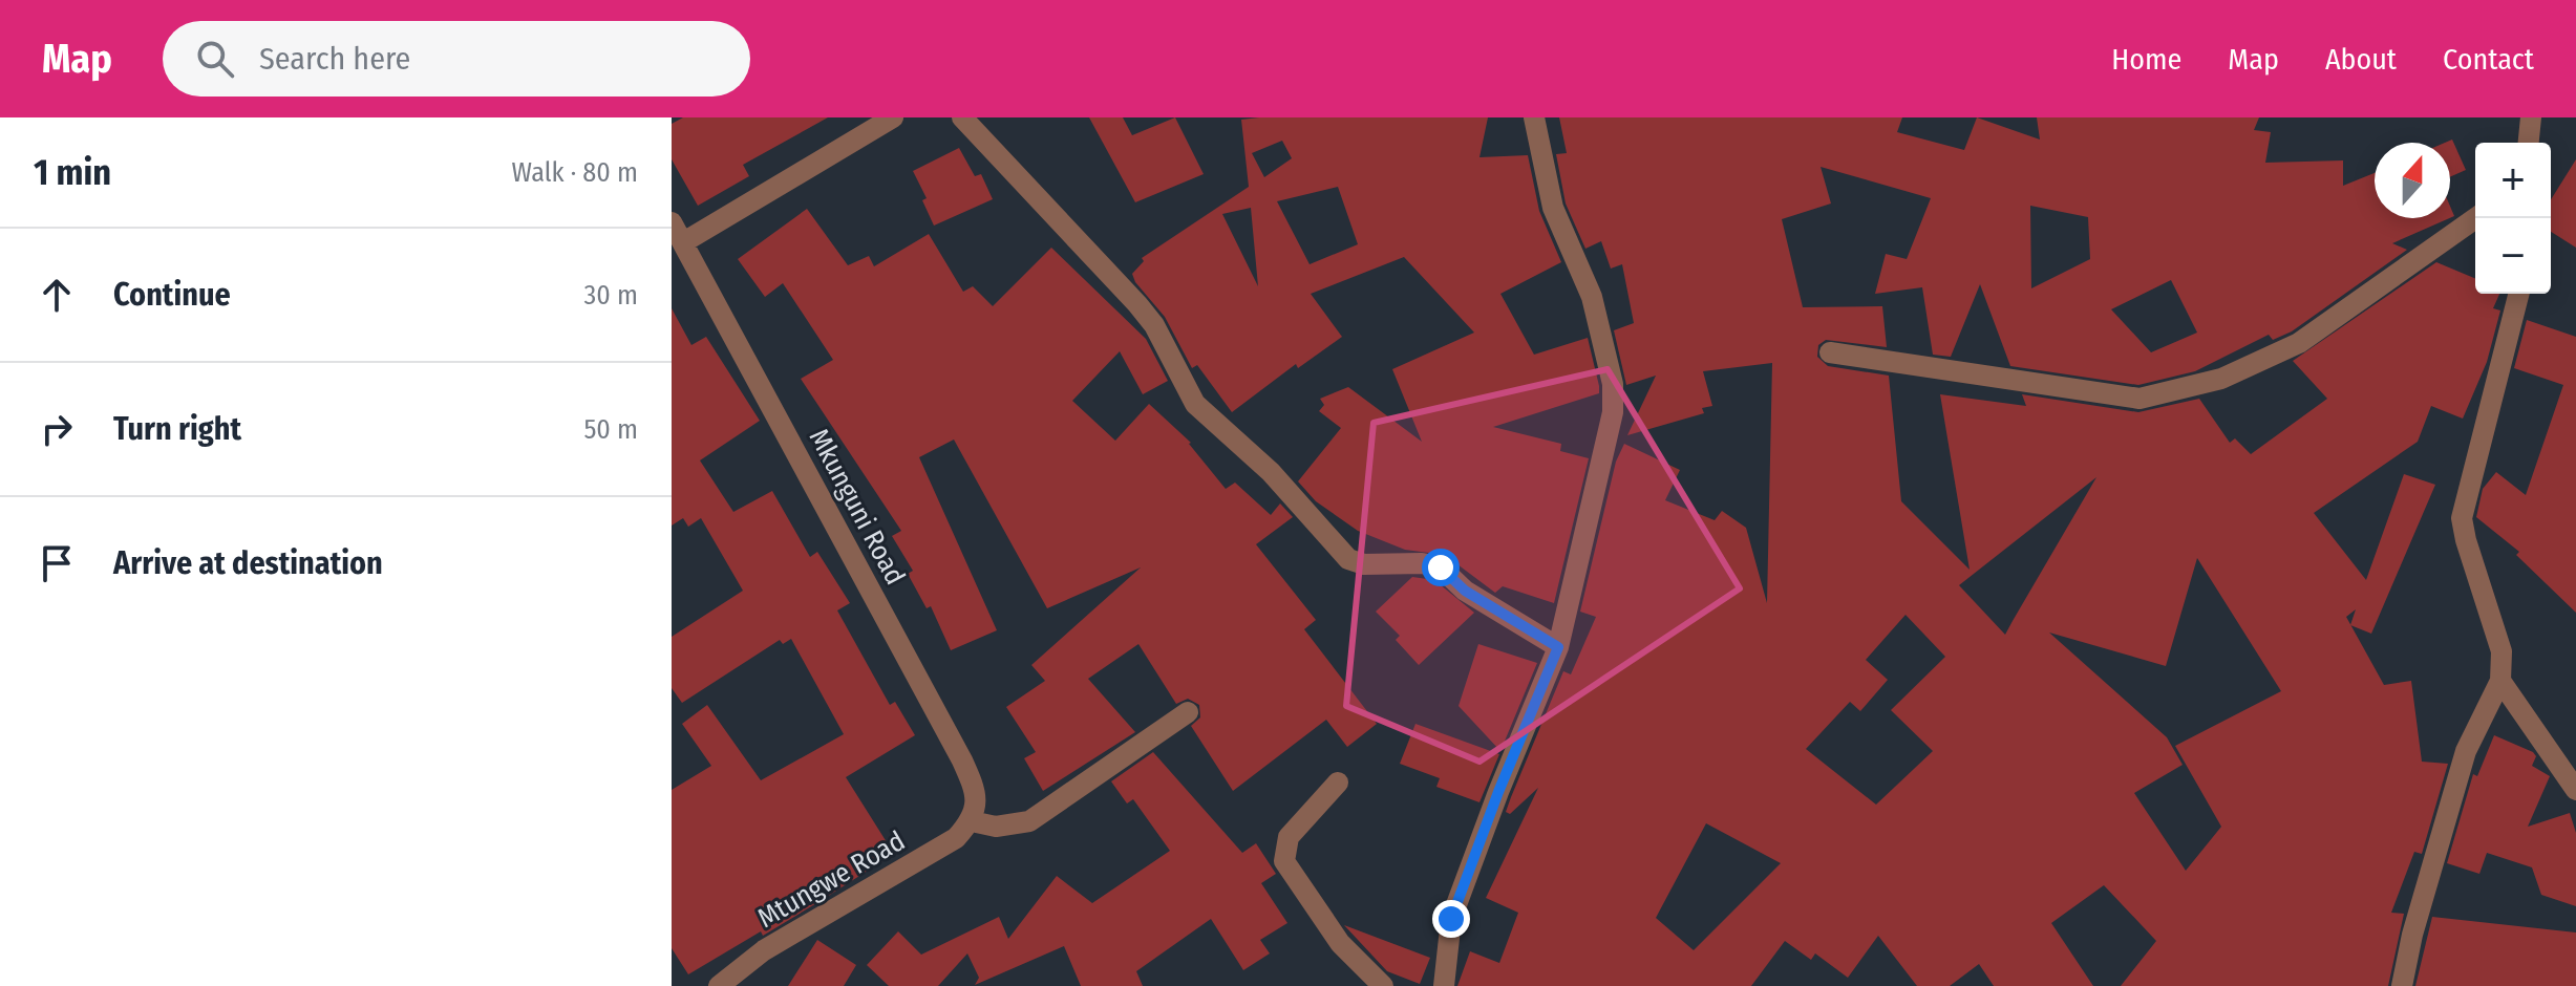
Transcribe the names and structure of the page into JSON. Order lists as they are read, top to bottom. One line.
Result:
{"streets":{"street":["Mkunguni Road","Mtungwe Road"]},"crossings":[["Mkunguni Road","Mtungwe Road"]],"north":"top","page":{"header":"Map","search":"Search here","nav":["Home","Map","About","Contact"],"heading":["1 min","Walk · 80 m"],"map_buttons":["+","−"],"list":[["Continue","30 m"],["Turn right","50 m"],"Arrive at destination"]}}
